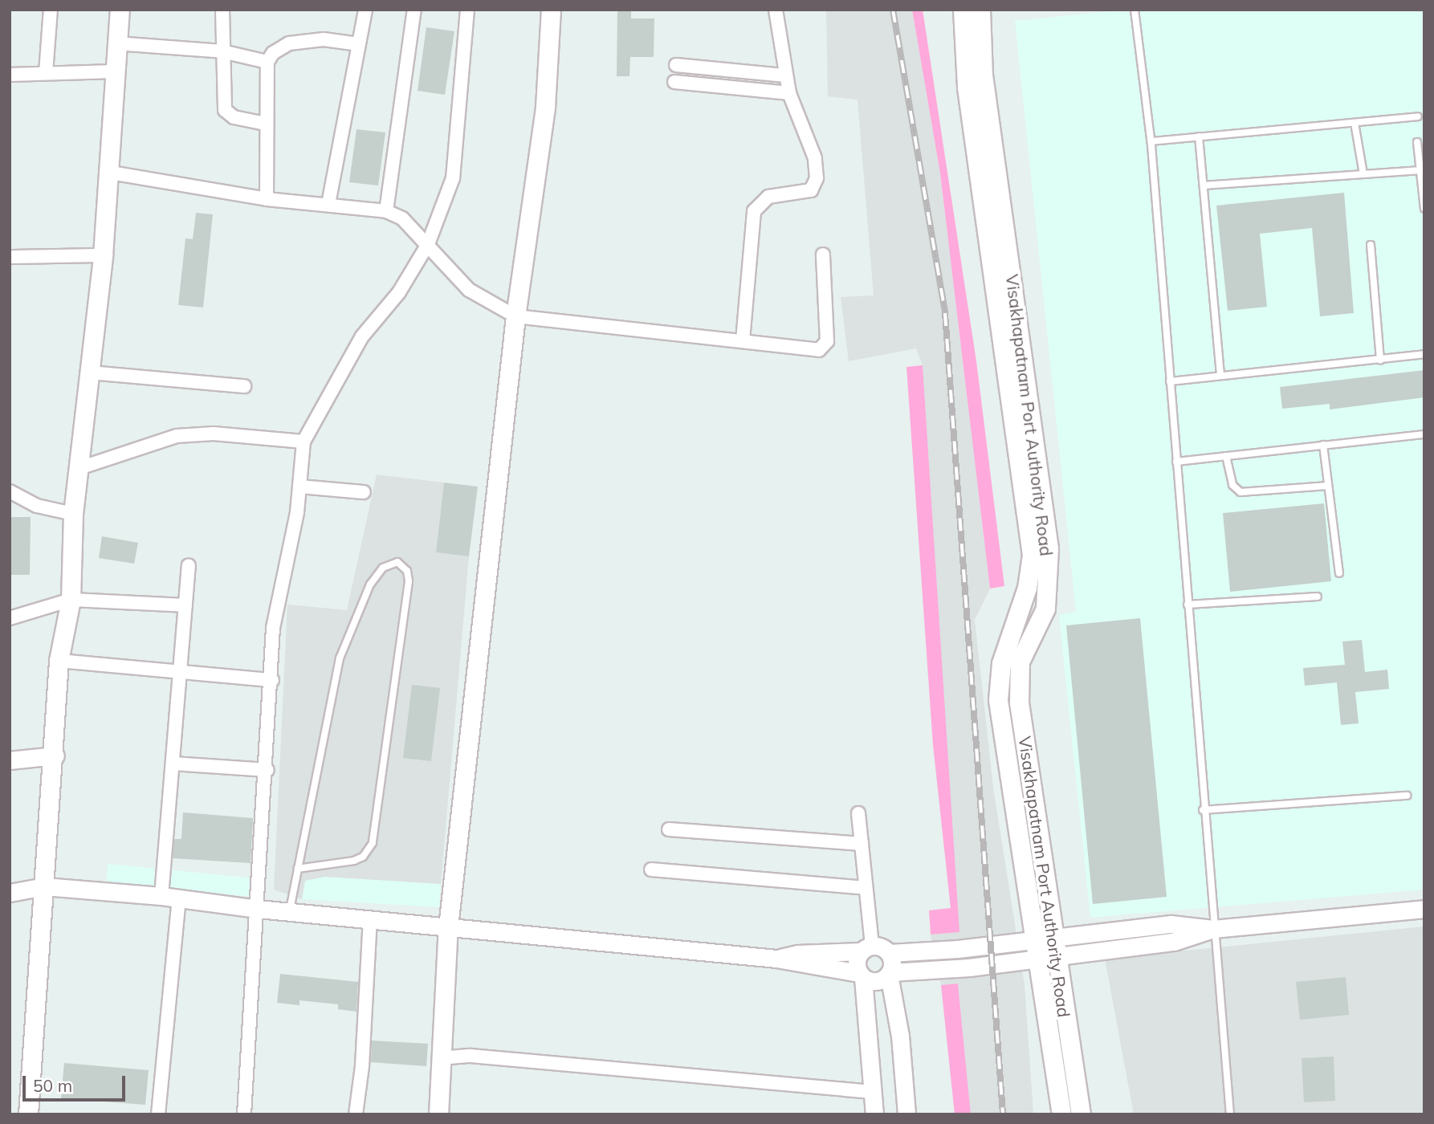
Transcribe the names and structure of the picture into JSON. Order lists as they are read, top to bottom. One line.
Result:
{"streets":{"main road":["Visakhapatnam Port Authority Road"]},"scale_bar":"50 m"}
